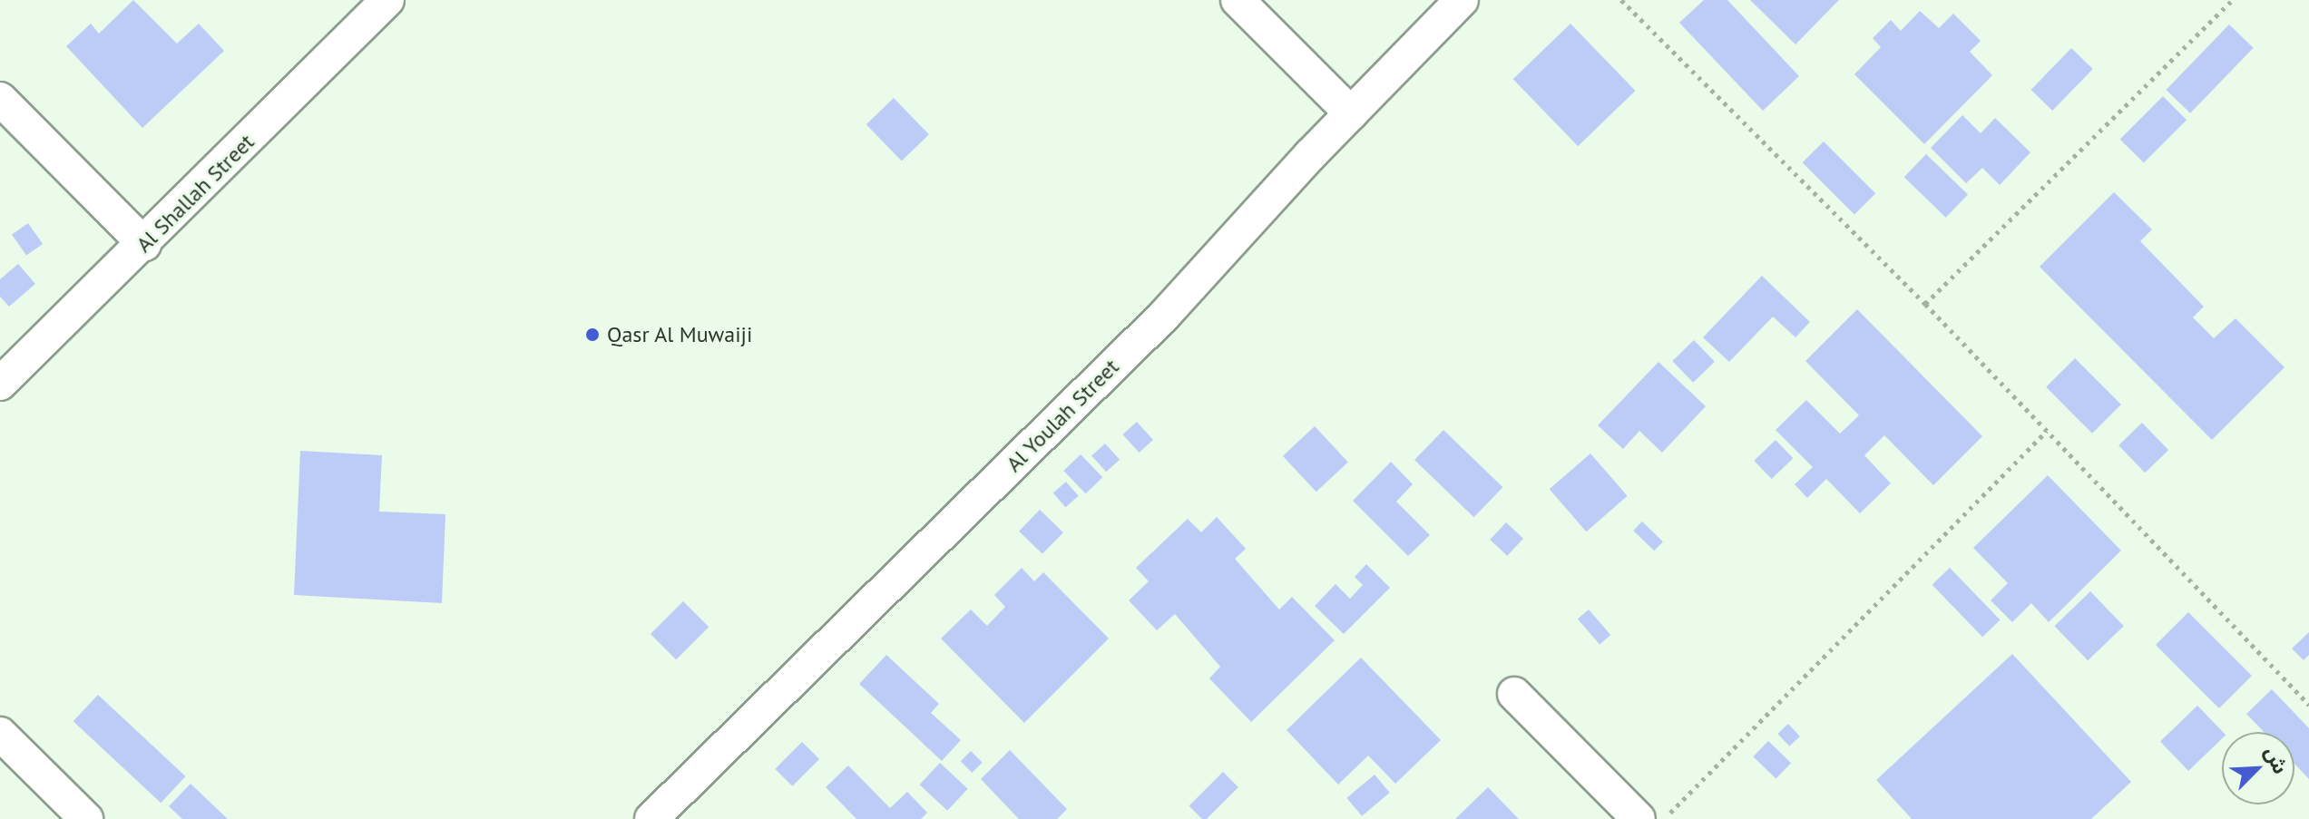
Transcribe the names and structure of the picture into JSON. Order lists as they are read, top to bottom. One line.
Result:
{"streets":{"street":["Al Shallah Street","Al Youlah Street"]},"places":["Qasr Al Muwaiji"],"north":"top right"}
